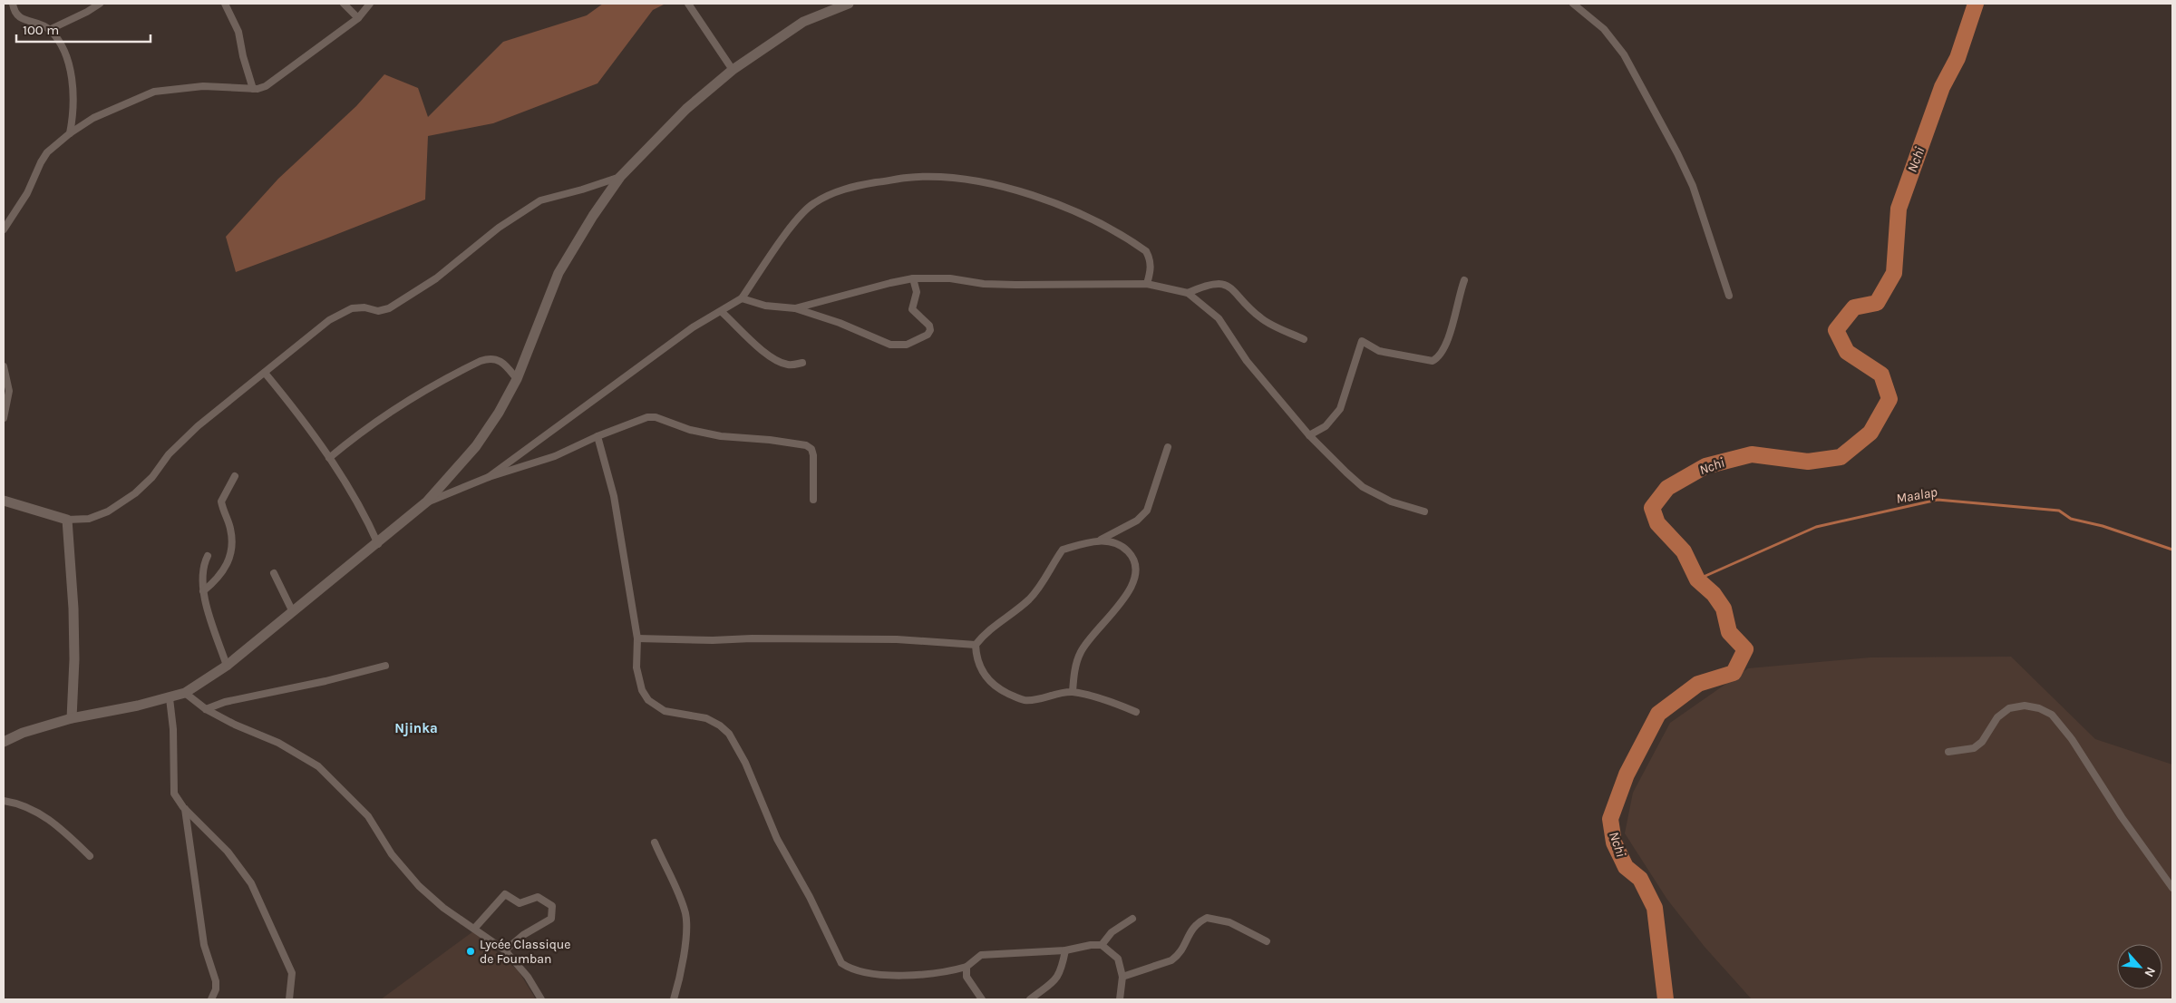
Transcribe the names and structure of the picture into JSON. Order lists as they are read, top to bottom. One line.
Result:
{"districts":["Njinka"],"water":["Nchi","Maalap"],"places":["Lycée Classique de Foumban"],"scale_bar":"100 m","north":"bottom right"}
